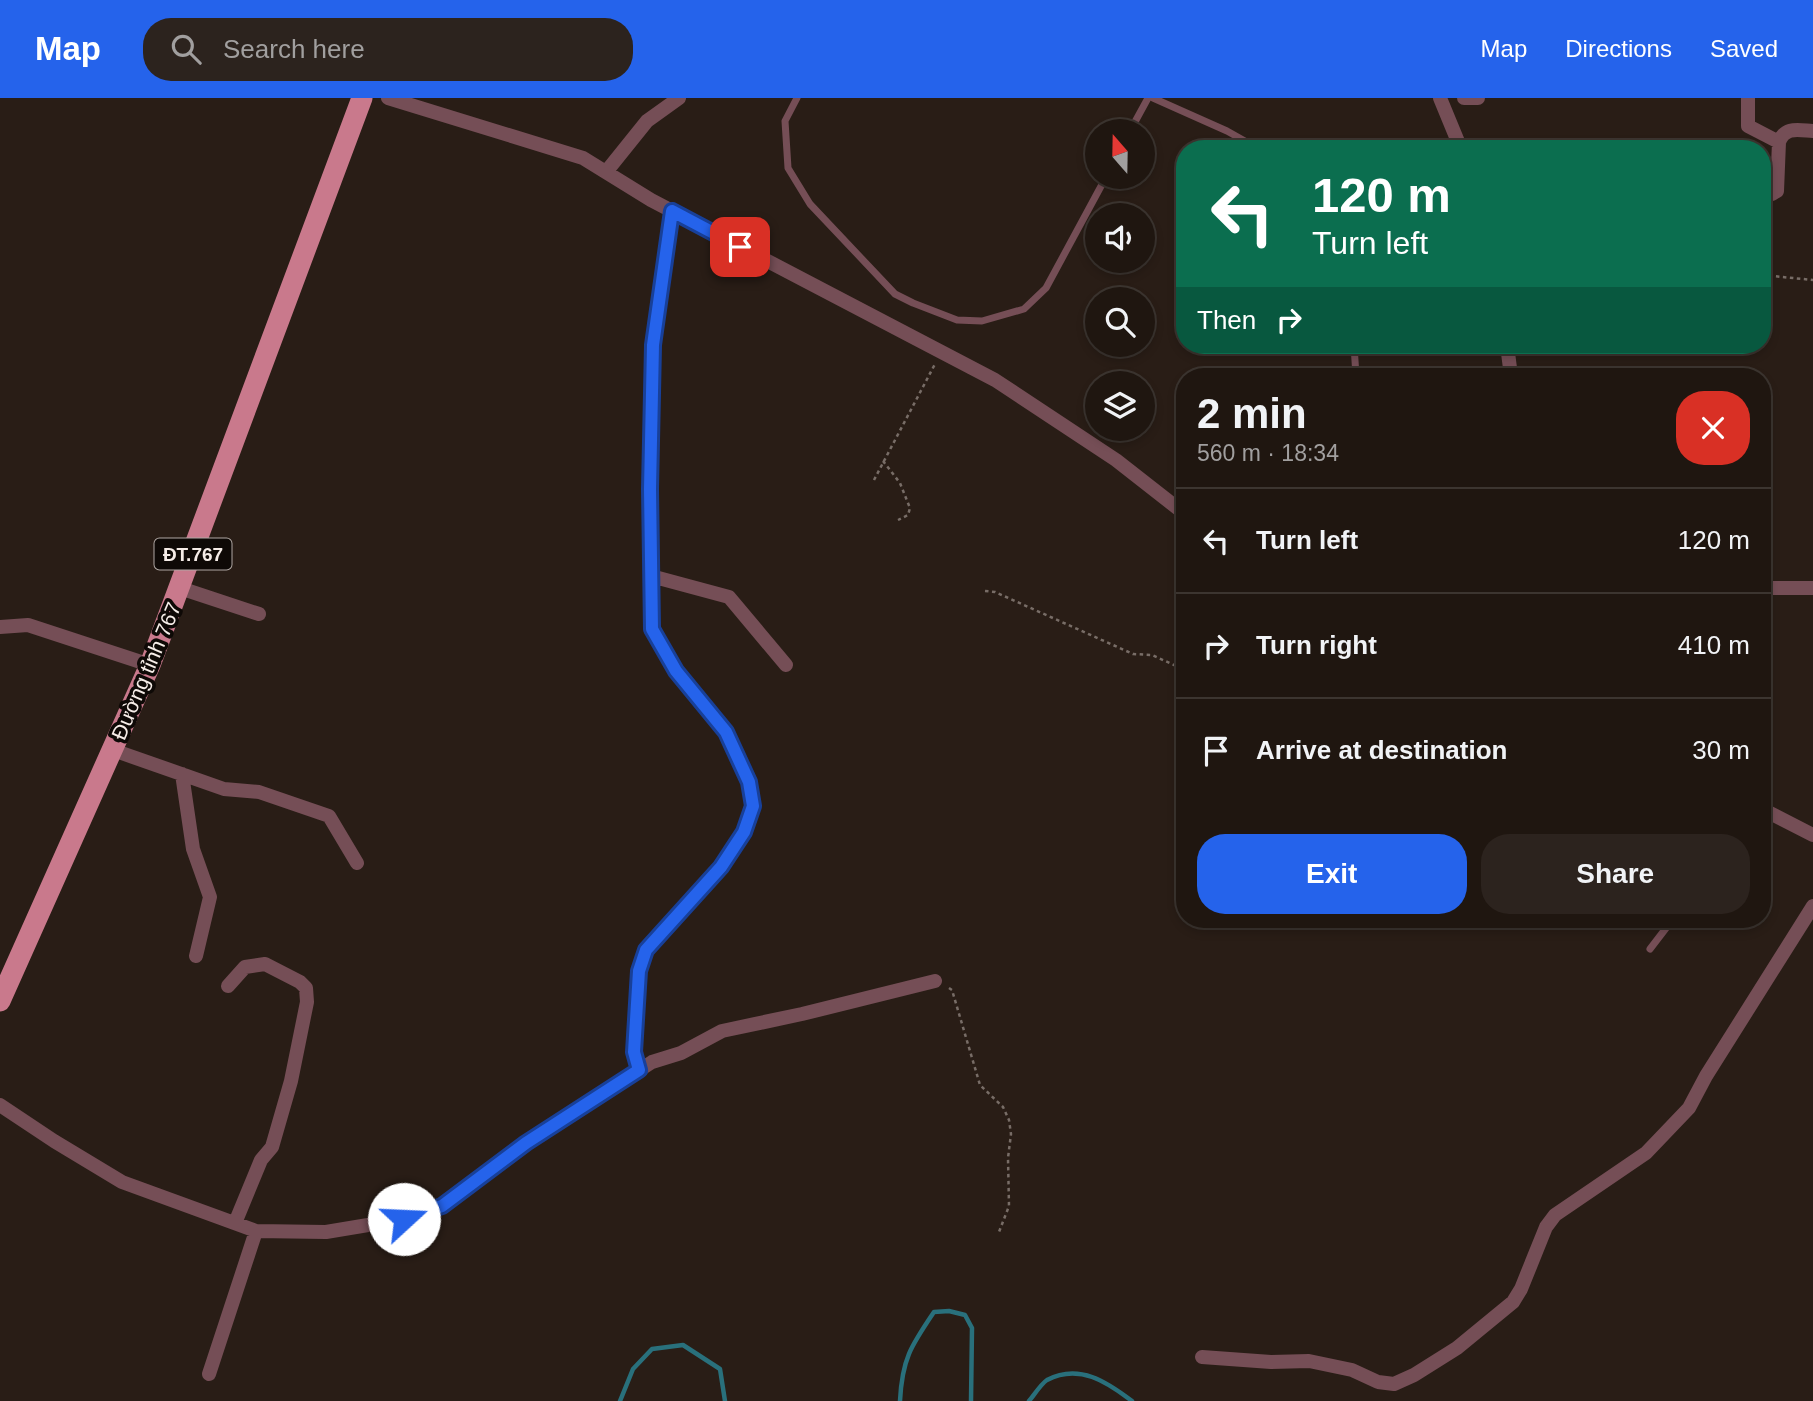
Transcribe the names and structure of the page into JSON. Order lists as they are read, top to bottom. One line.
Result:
{"streets":{"main road":["ĐT.767","Đường tỉnh 767"]},"north":"top","page":{"header":"Map","search":"Search here","nav":["Map","Directions","Saved"],"turn":["120 m","Turn left"],"then":"Then","heading":["2 min","560 m · 18:34"],"list":[{"name":"Turn left","value":"120 m"},{"name":"Turn right","value":"410 m"},{"name":"Arrive at destination","value":"30 m"}],"buttons":["Exit","Share"]}}
